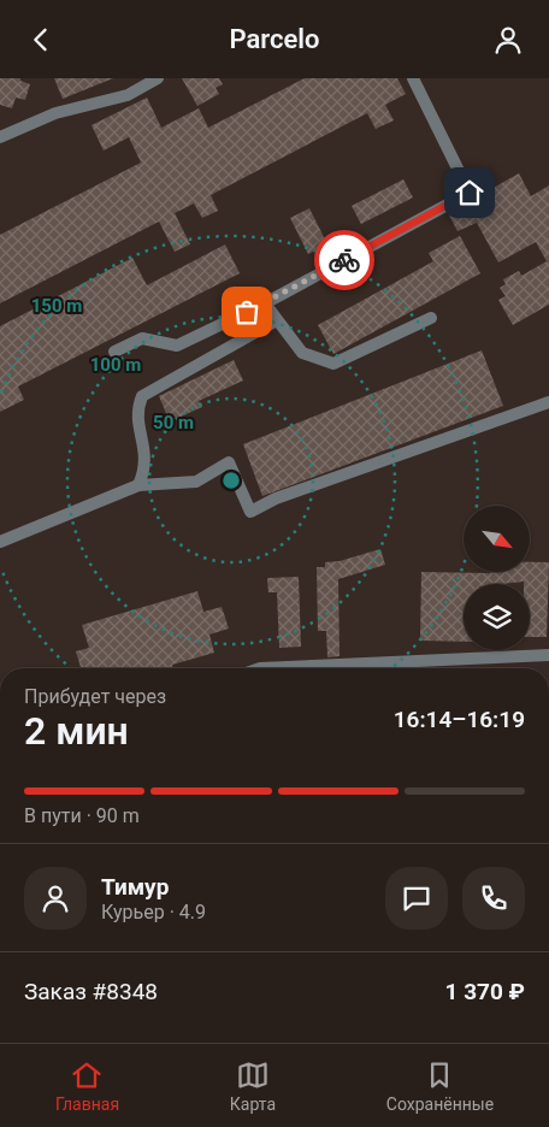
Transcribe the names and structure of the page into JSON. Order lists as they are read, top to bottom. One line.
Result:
{"north":"bottom right","page":{"header":"Parcelo","heading":["2 мин","Прибудет через","16:14–16:19"],"panel":["Тимур","Курьер · 4.9","Заказ #8348","1 370 ₽"],"bar":"В пути · 90 m","tabs":["Главная","Карта","Сохранённые"]},"rings":["150 m","100 m","50 m"]}
